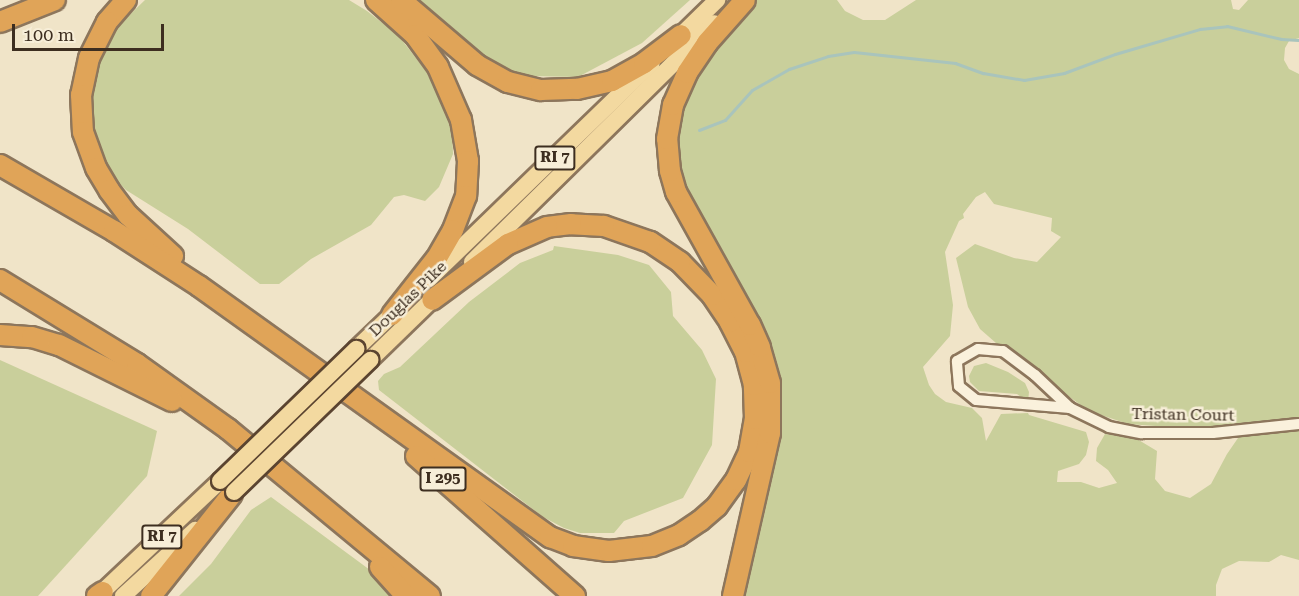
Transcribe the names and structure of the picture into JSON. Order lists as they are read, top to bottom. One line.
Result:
{"streets":{"highway":["I 295"],"main road":["RI 7","Douglas Pike"],"street":["Tristan Court"]},"scale_bar":"100 m"}
